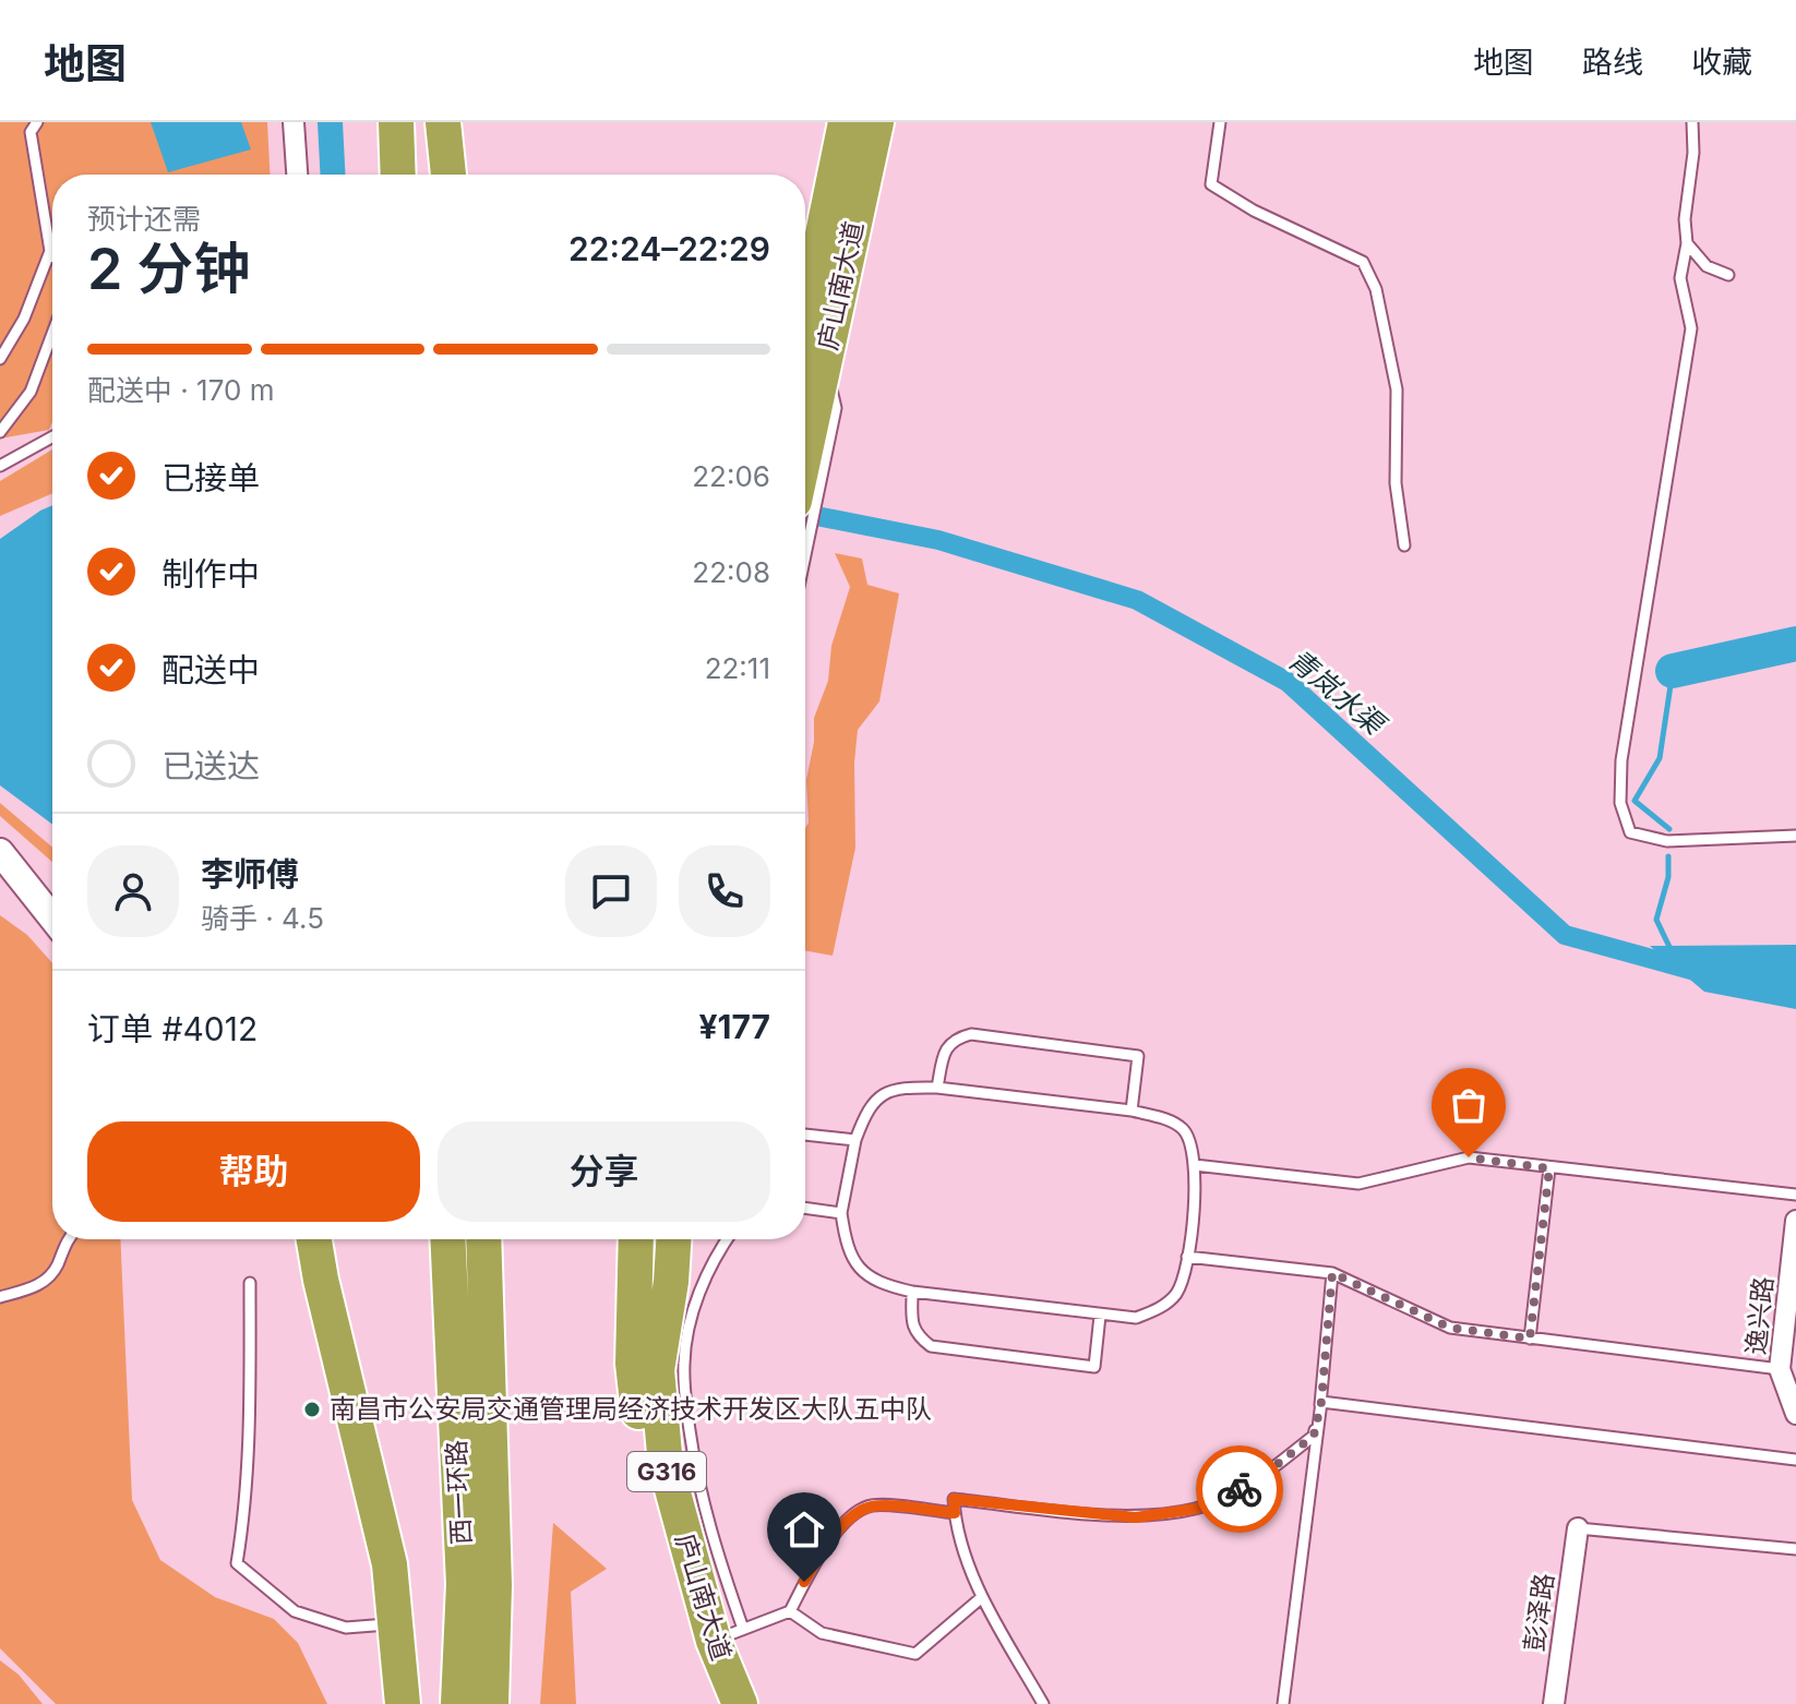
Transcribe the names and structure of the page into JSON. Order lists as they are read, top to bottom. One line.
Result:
{"streets":{"highway":["庐山南大道","G316","西一环路"],"street":["逸兴路","彭泽路"]},"water":["青岚水渠"],"places":["南昌市公安局交通管理局经济技术开发区大队五中队"],"page":{"header":"地图","nav":["地图","路线","收藏"],"heading":["2 分钟","预计还需","22:24–22:29"],"panel":["李师傅","骑手 · 4.5","订单 #4012","¥177"],"bar":"配送中 · 170 m","list":[["已接单","22:06"],["制作中","22:08"],["配送中","22:11"],"已送达"],"buttons":["帮助","分享"]}}
